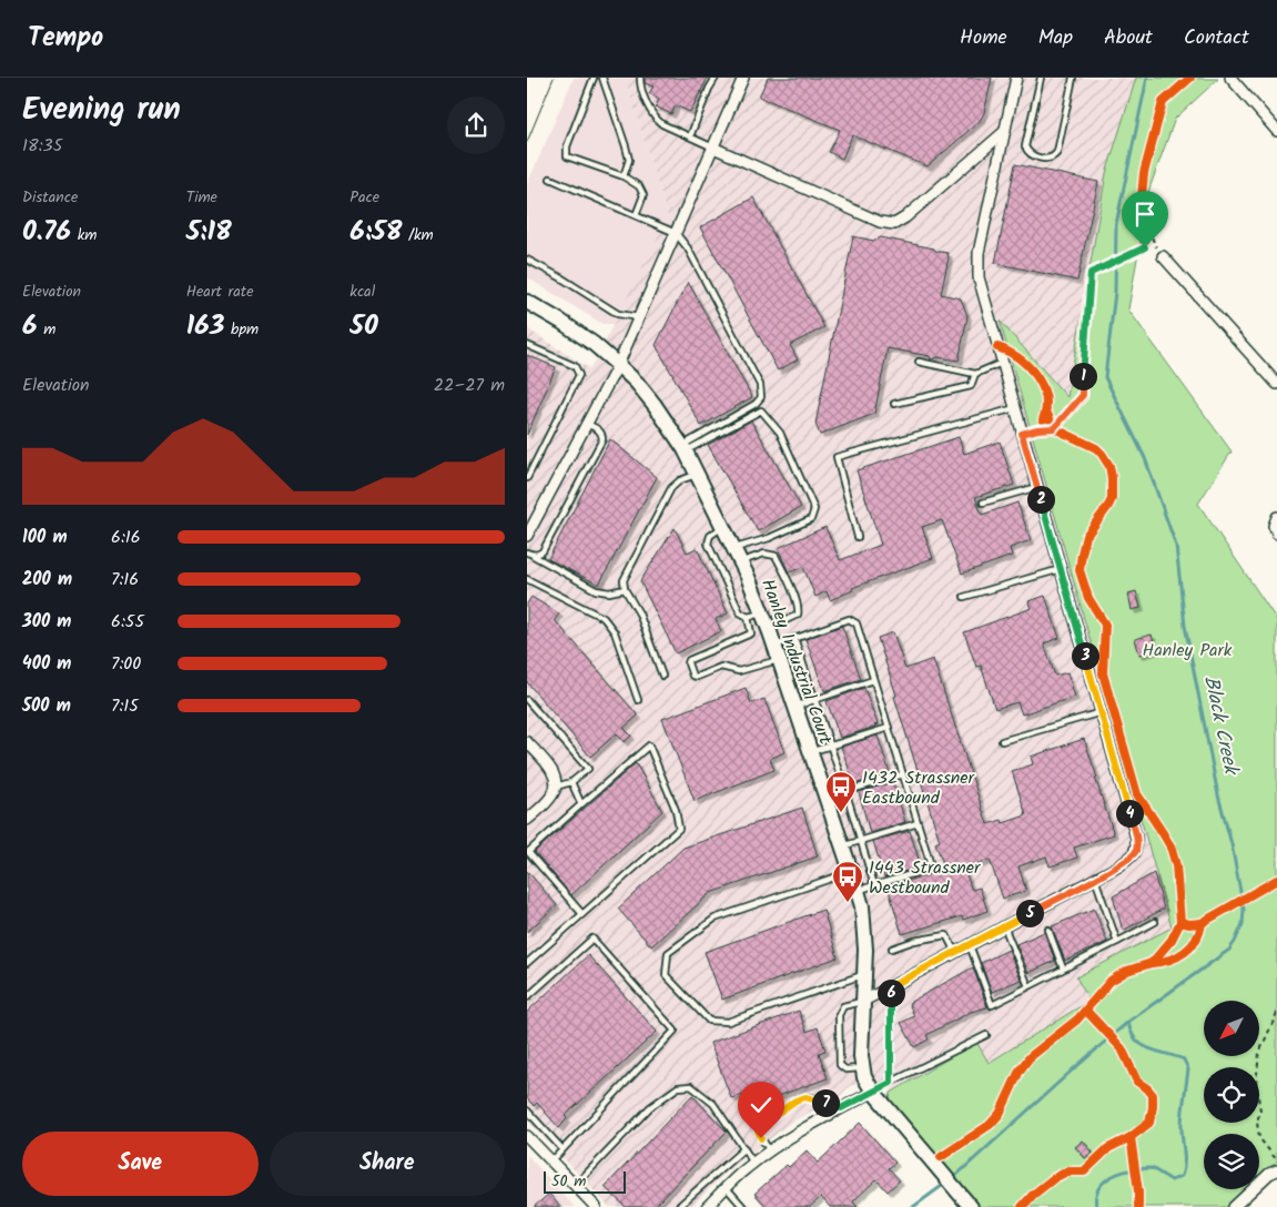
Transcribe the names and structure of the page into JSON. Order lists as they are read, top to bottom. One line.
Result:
{"streets":{"street":["Hanley Industrial Court"]},"water":["Black Creek"],"parks":["Hanley Park"],"places":{"bus stop":["1432 Strassner Eastbound","1443 Strassner Westbound"]},"scale_bar":"50 m","north":"bottom left","page":{"header":"Tempo","nav":["Home","Map","About","Contact"],"heading":["Evening run","18:35"],"stats":[["Distance","0.76 km"],["Time","5:18"],["Pace","6:58 /km"],["Elevation","6 m"],["Heart rate","163 bpm"],["kcal","50"]],"chart":["Elevation","22–27 m"],"pins":["1","2","3","4","5","6","7"],"list":[{"name":"100 m","note":"6:16"},{"name":"200 m","note":"7:16"},{"name":"300 m","note":"6:55"},{"name":"400 m","note":"7:00"},{"name":"500 m","note":"7:15"}],"buttons":["Save","Share"],"scale":"50 m"}}
